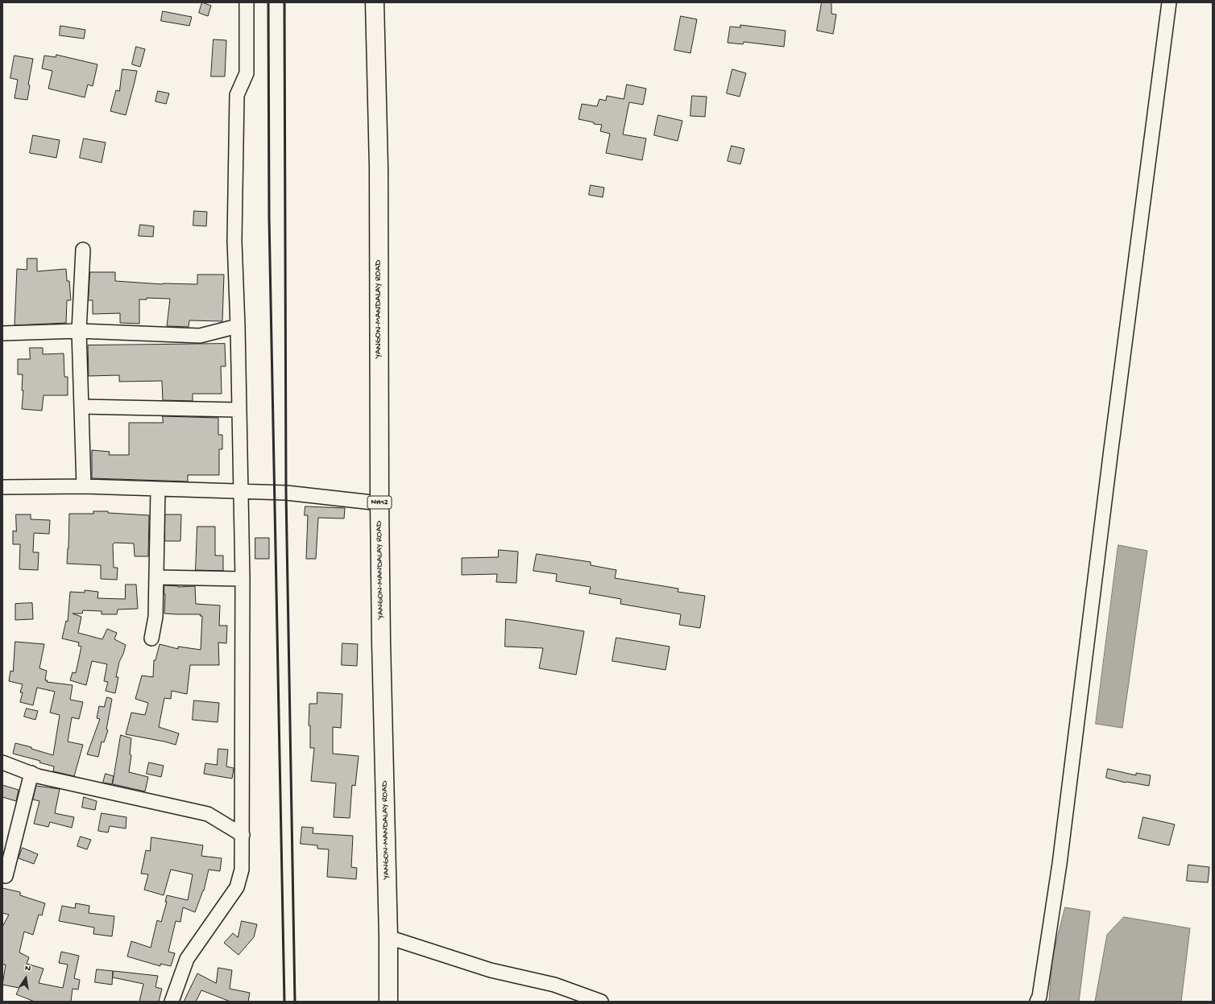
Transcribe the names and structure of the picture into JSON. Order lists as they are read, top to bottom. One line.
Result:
{"streets":{"highway":["YANGON-MANDALAY ROAD","NH12"]},"north":"top"}
